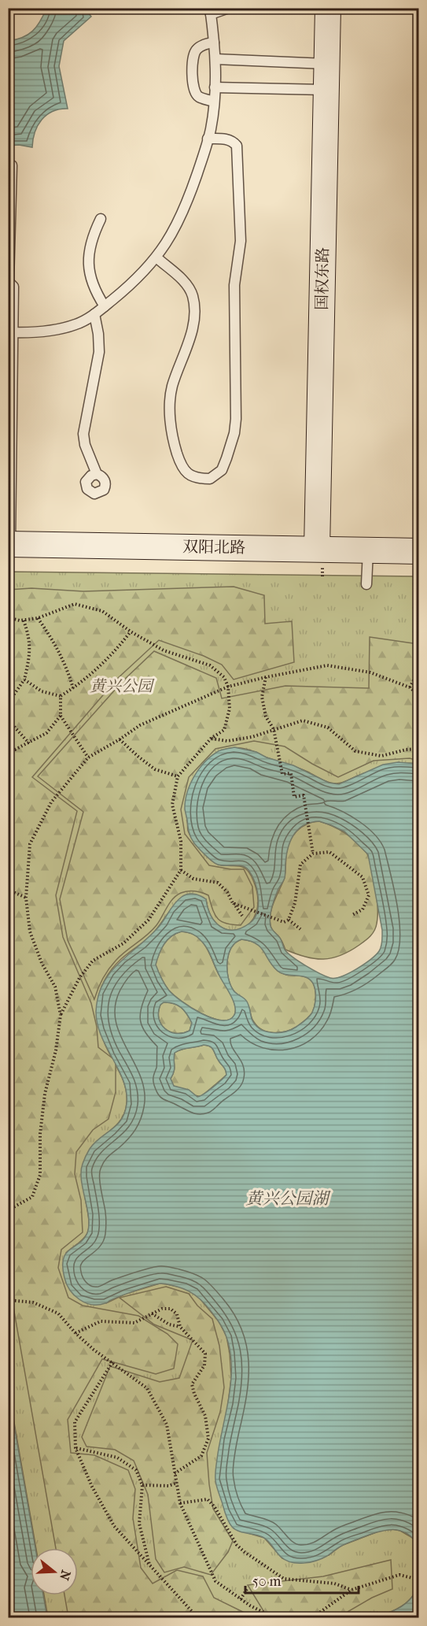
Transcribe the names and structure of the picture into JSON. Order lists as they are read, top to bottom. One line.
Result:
{"streets":{"street":["国权东路","双阳北路"]},"crossings":[["国权东路","双阳北路"]],"water":["黄兴公园湖"],"parks":["黄兴公园"],"scale_bar":"50 m","north":"right"}
